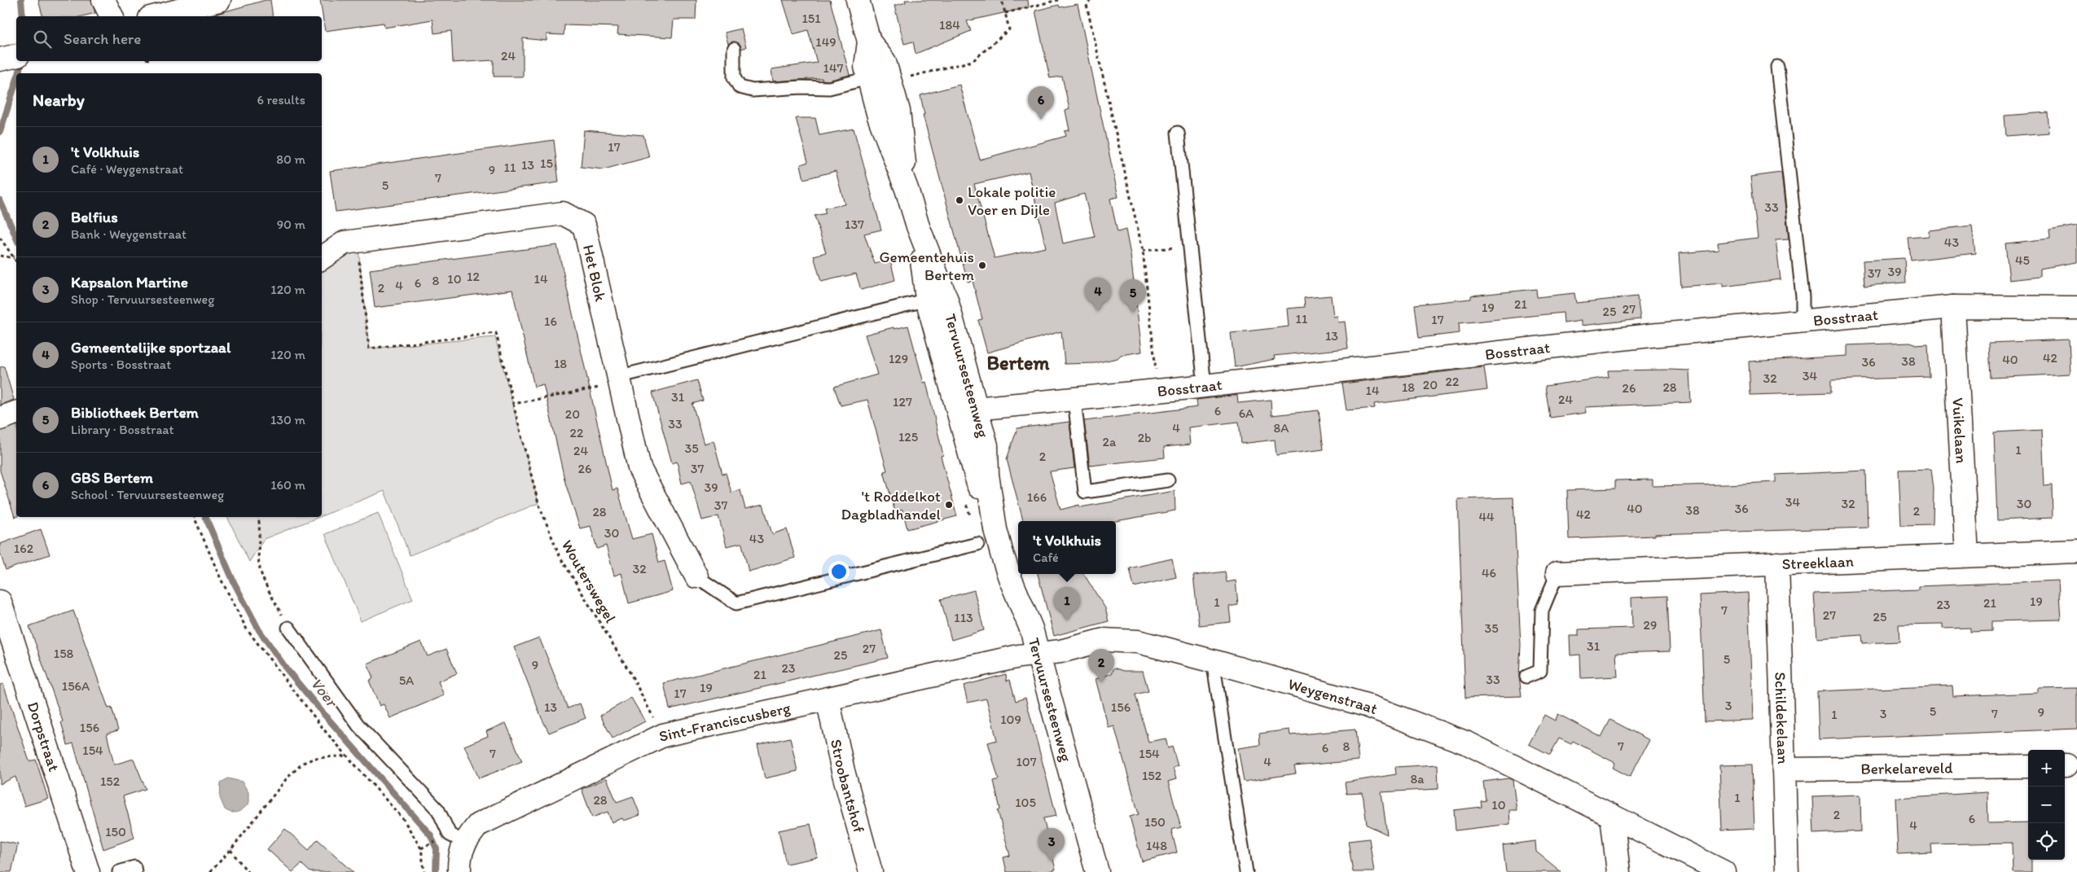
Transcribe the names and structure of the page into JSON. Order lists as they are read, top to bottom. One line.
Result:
{"streets":{"street":["Het Blok","Bosstraat","Tervuursesteenweg","Vuikelaan","Streeklaan","Weygenstraat","Schildekelaan","Sint-Franciscusberg","Dorpstraat","Berkelareveld","Stroobantshof"],"path":["Wouterswegel"]},"crossings":[["Het Blok","Wouterswegel"],["Bosstraat","Tervuursesteenweg"],["Bosstraat","Vuikelaan"],["Tervuursesteenweg","Weygenstraat"],["Tervuursesteenweg","Sint-Franciscusberg"],["Vuikelaan","Streeklaan"],["Streeklaan","Schildekelaan"],["Wouterswegel","Sint-Franciscusberg"],["Weygenstraat","Sint-Franciscusberg"],["Schildekelaan","Berkelareveld"],["Sint-Franciscusberg","Stroobantshof"]],"districts":["Bertem"],"water":["Voer"],"places":["Lokale politie Voer en Dijle","Gemeentehuis Bertem","'t Roddelkot Dagbladhandel"],"house_numbers":["151","184","149","24","147","17","15","13","11","9","7","5","33","137","43","45","39","37","12","10","14","8","6","4","2","21","19","27","25","11","17","16","13","42","129","40","38","36","18","34","32","22","20","18","28","26","14","31","24","127","6","6A","20","33","4","8A","22","125","2b","2a","35","1","24","2","26","37","39","166","34","32","30","37","40","36","38","2","28","42","44","30","43","162","32","46","19","1","21","23","7","27","25","113","29","35","31","27","158","25","5","9","23","21","33","5A","156A","19","17","3","13","156","5","9","3","7","1","109","156","8","7","6","154","7","154","107","4","152","8a","152","1","28","105","10","2","6","150","4","150","148"],"page":{"search":"Search here","heading":["Nearby","6 results"],"pins":["6","4","5","1","2","3"],"list":[{"mark":"1","name":"'t Volkhuis","note":"Café · Weygenstraat","value":"80 m"},{"mark":"2","name":"Belfius","note":"Bank · Weygenstraat","value":"90 m"},{"mark":"3","name":"Kapsalon Martine","note":"Shop · Tervuursesteenweg","value":"120 m"},{"mark":"4","name":"Gemeentelijke sportzaal","note":"Sports · Bosstraat","value":"120 m"},{"mark":"5","name":"Bibliotheek Bertem","note":"Library · Bosstraat","value":"130 m"},{"mark":"6","name":"GBS Bertem","note":"School · Tervuursesteenweg","value":"160 m"}],"popup":["'t Volkhuis","Café"],"map_buttons":["+","−"]}}
